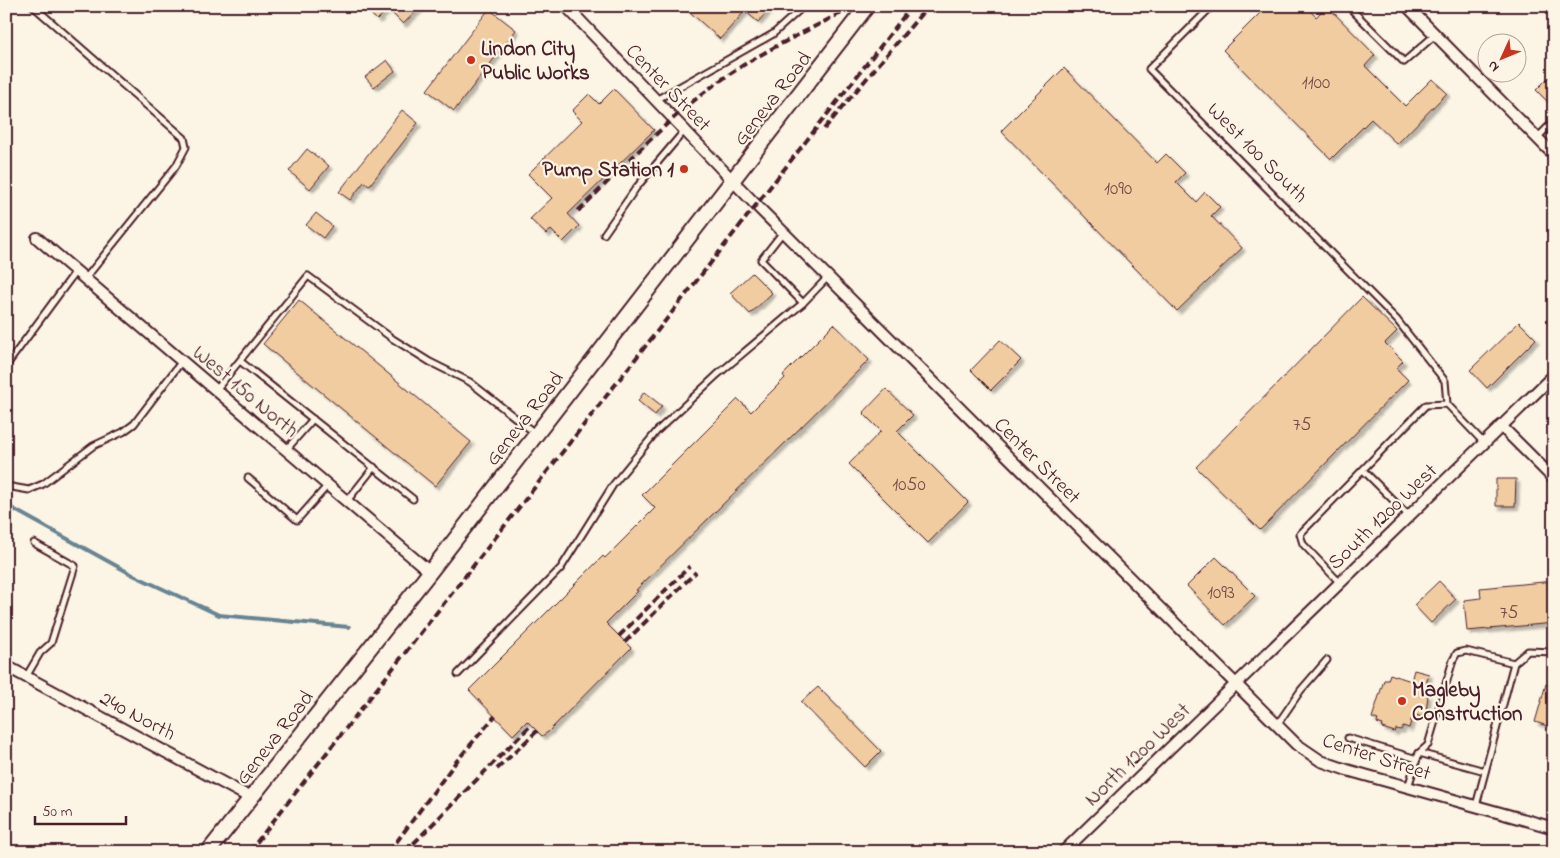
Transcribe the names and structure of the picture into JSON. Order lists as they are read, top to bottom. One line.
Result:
{"streets":{"main road":["Geneva Road"],"street":["Center Street","West 150 North","South 1200 West","240 North","North 1200 West"],"lane":["West 100 South"]},"crossings":[["Center Street","Geneva Road"],["Center Street","South 1200 West"],["Center Street","North 1200 West"],["Geneva Road","West 150 North"],["Geneva Road","240 North"],["South 1200 West","North 1200 West"]],"places":["Lindon City Public Works","Pump Station 1","Magleby Construction"],"house_numbers":["1100","1090","75","1050","1093","75"],"scale_bar":"50 m","north":"bottom left"}
